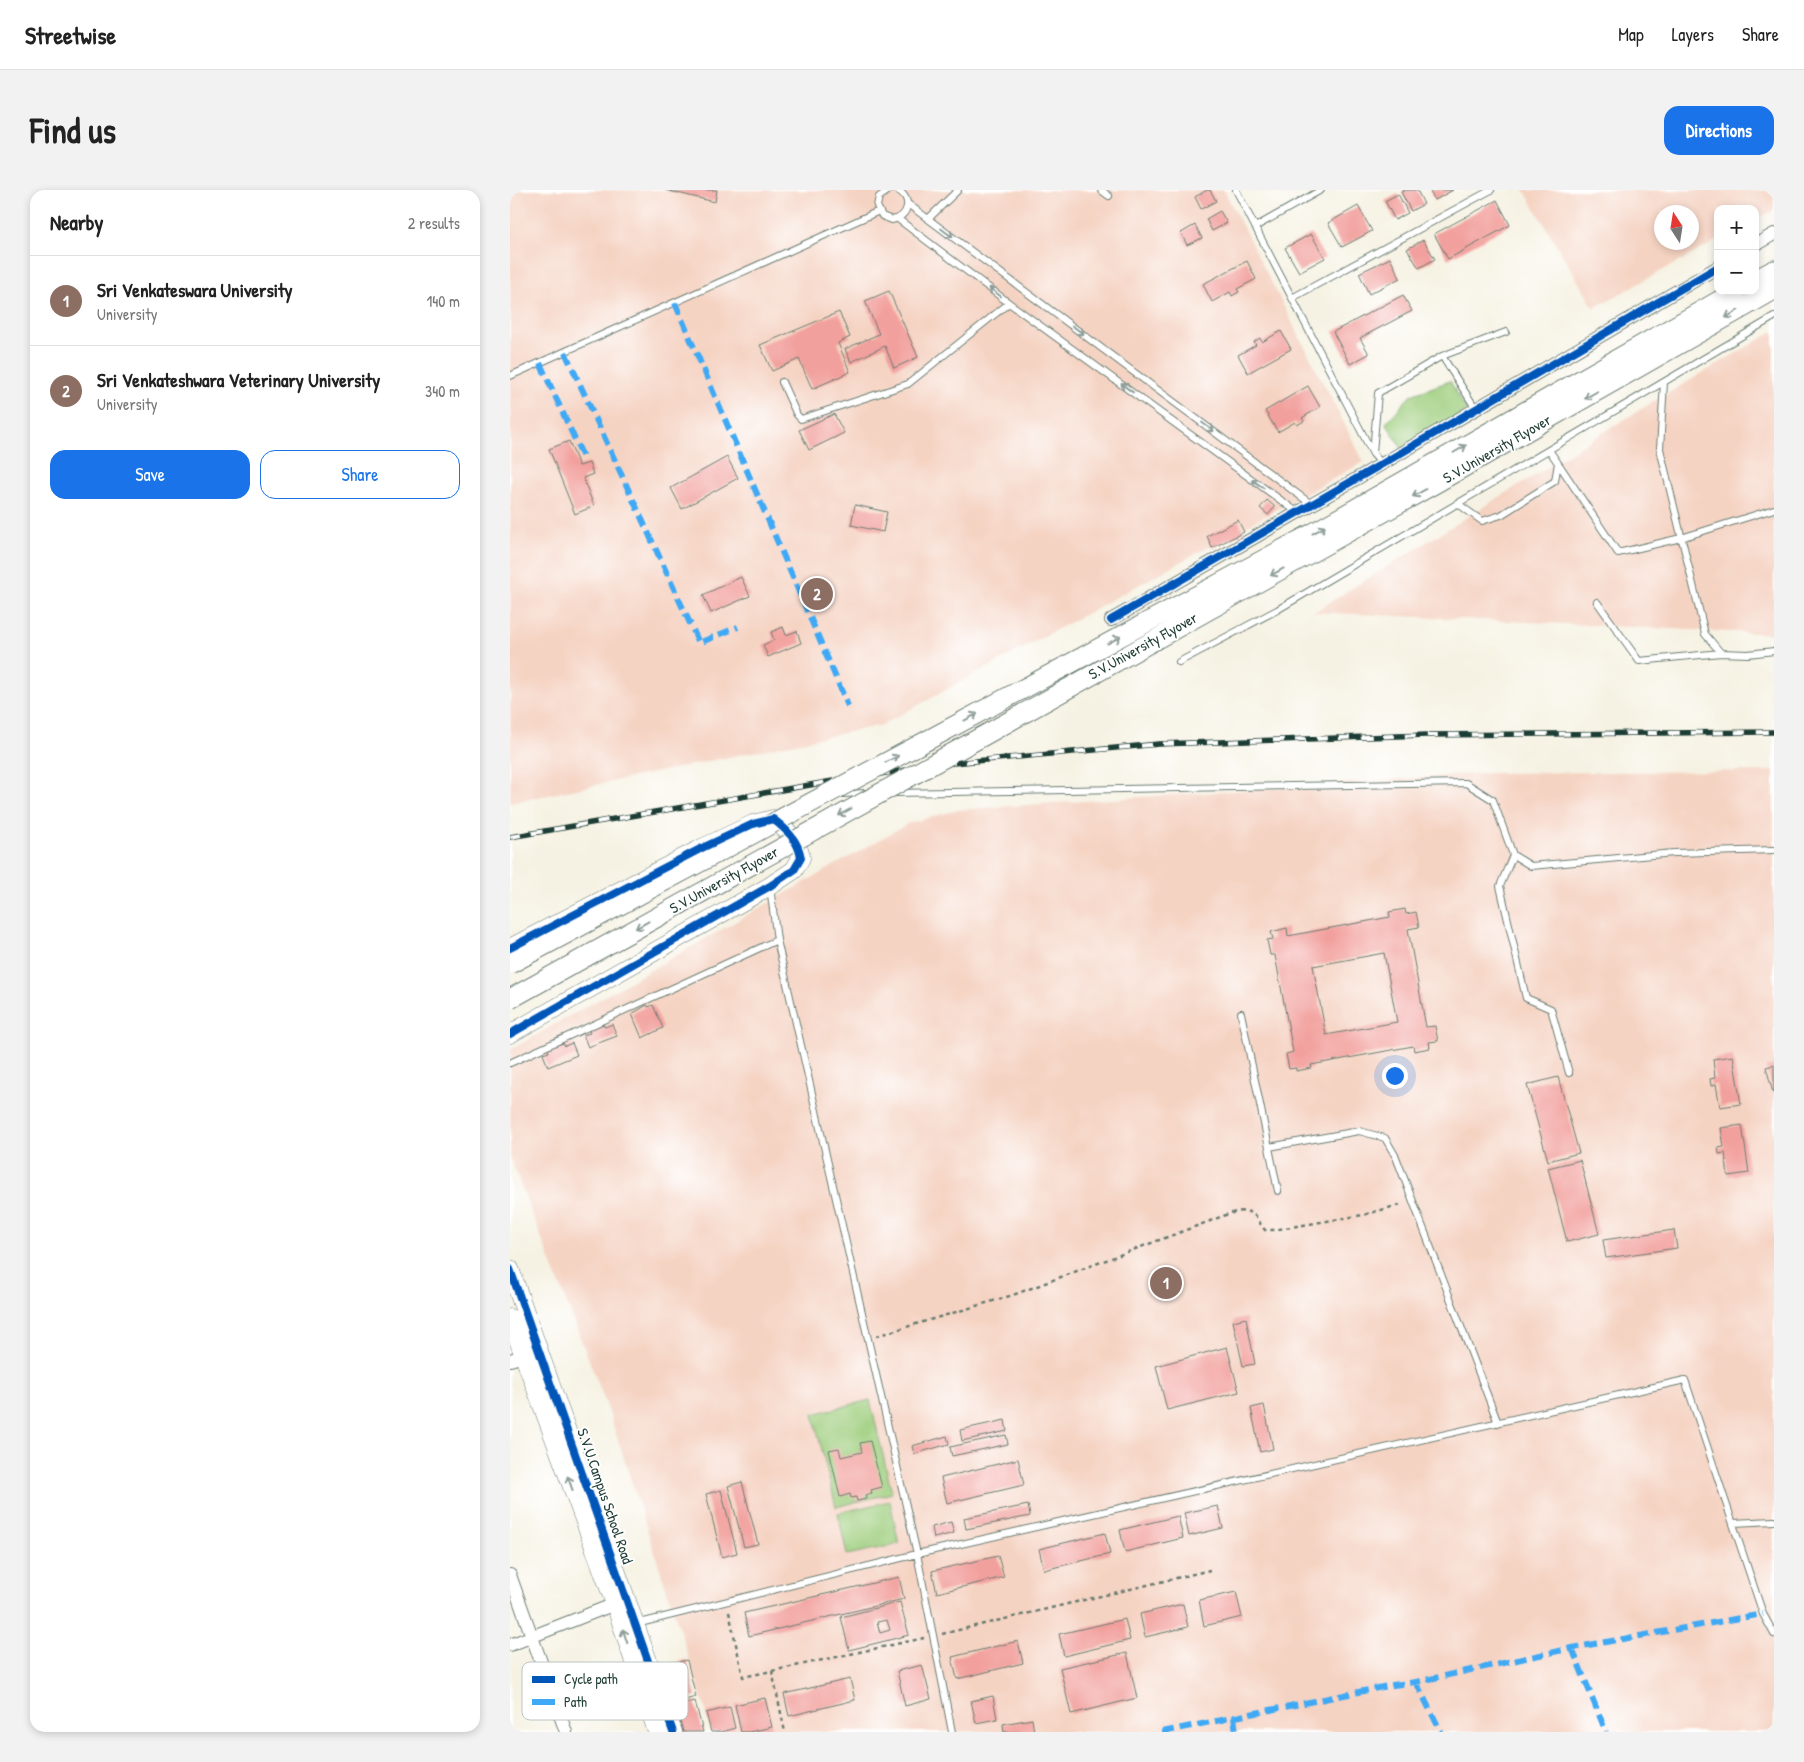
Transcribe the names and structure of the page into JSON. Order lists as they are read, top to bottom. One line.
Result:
{"streets":{"main road":["S.V.University Flyover"],"street":["S.V.U.Campus School Road"]},"legend":["Cycle path","Path"],"north":"top","page":{"header":"Streetwise","nav":["Map","Layers","Share"],"buttons":["Directions",["Save","Share"]],"title":"Find us","heading":["Nearby","2 results"],"map_buttons":["+","−"],"list":[{"mark":"1","name":"Sri Venkateswara University","note":"University","value":"140 m"},{"mark":"2","name":"Sri Venkateshwara Veterinary University","note":"University","value":"340 m"}],"pins":["2","1"]}}
